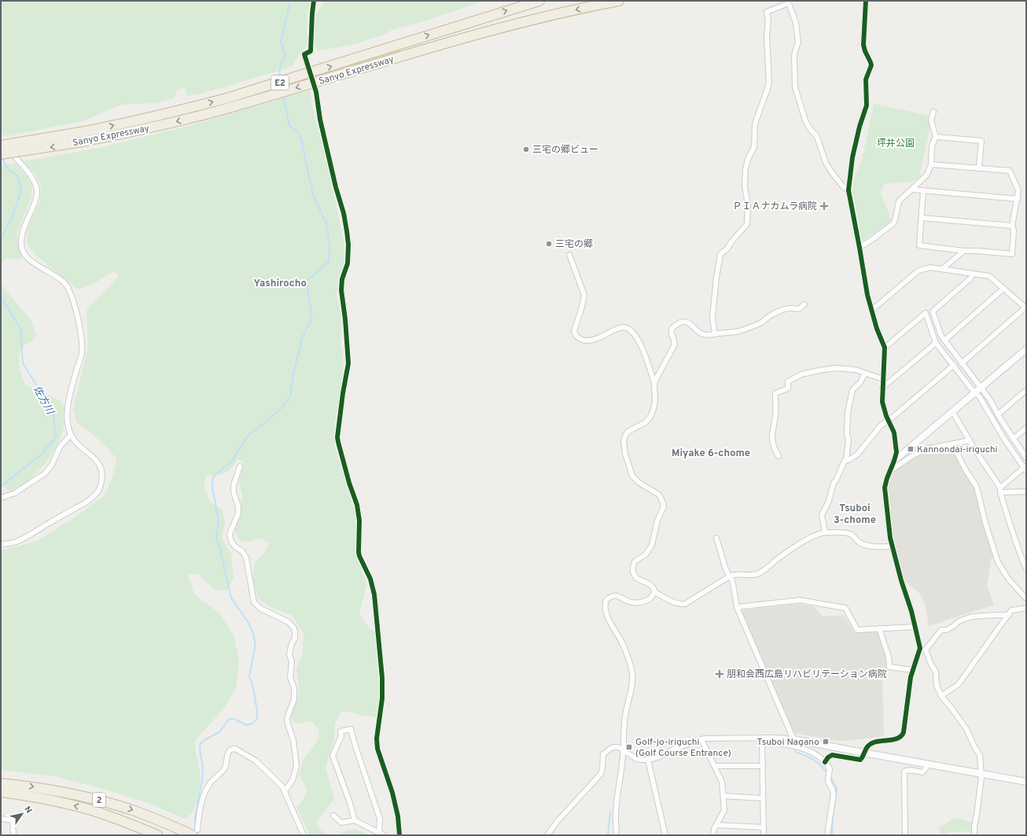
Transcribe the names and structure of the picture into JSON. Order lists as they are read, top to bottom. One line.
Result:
{"streets":{"highway":["Sanyo Expressway","E2","2"]},"districts":["Yashirocho","Miyake 6-chome","Tsuboi 3-chome"],"water":["佐方川"],"parks":["坪井公園"],"places":{"other":["三宅の郷ビュー","三宅の郷"],"health":["ＰＩＡナカムラ病院","朋和会西広島リハビリテーション病院"],"transit":["Kannondai-iriguchi","Tsuboi Nagano","Golf-jo-iriguchi (Golf Course Entrance)"]},"north":"top right"}
